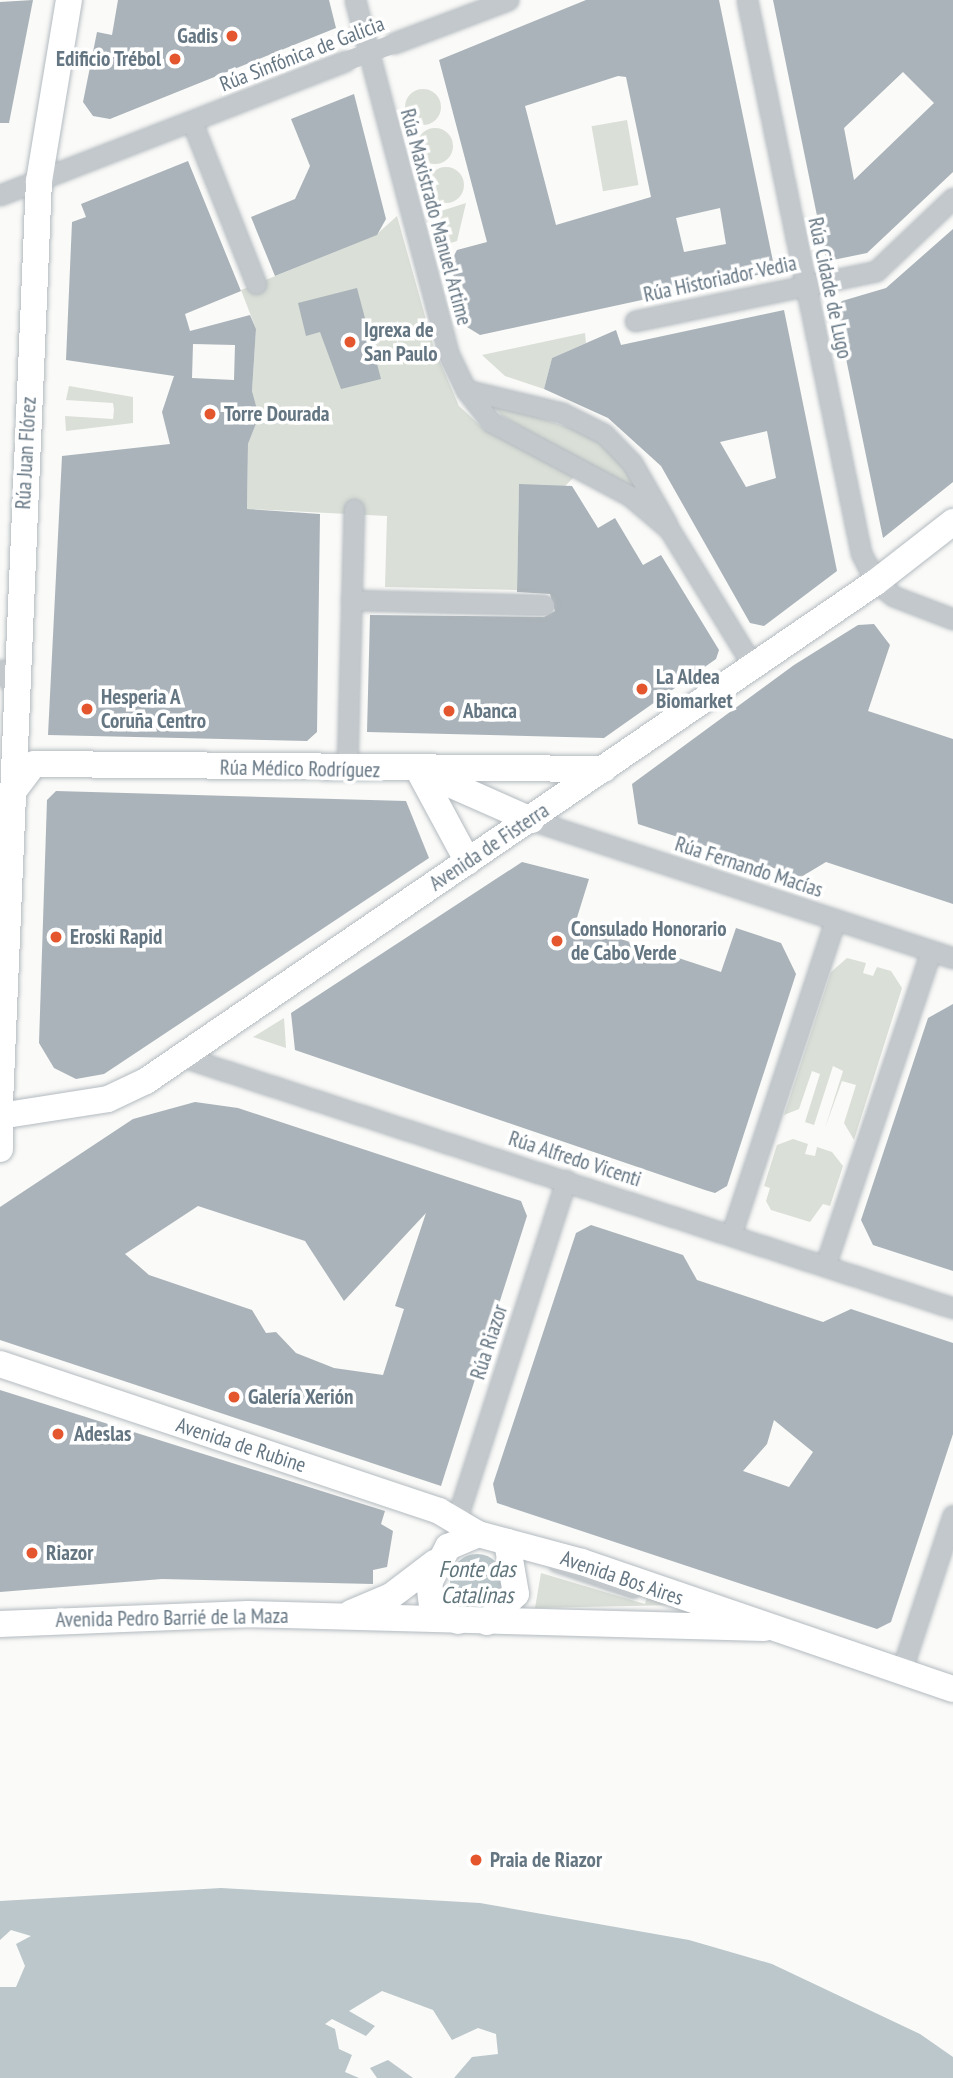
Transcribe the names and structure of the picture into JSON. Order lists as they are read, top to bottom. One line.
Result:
{"streets":{"main road":["Rúa Juan Flórez","Rúa Médico Rodríguez","Avenida de Fisterra","Avenida de Rubine","Avenida Bos Aires","Avenida Pedro Barrié de la Maza"],"street":["Rúa Sinfónica de Galicia","Rúa Maxistrado Manuel Artime","Rúa Historiador Vedia","Rúa Cidade de Lugo","Rúa Fernando Macías","Rúa Alfredo Vicenti","Rúa Riazor"]},"crossings":[["Rúa Sinfónica de Galicia","Rúa Juan Flórez"],["Rúa Maxistrado Manuel Artime","Avenida de Fisterra"],["Rúa Historiador Vedia","Rúa Cidade de Lugo"],["Rúa Cidade de Lugo","Avenida de Fisterra"],["Rúa Juan Flórez","Rúa Médico Rodríguez"],["Rúa Médico Rodríguez","Avenida de Fisterra"],["Avenida de Fisterra","Rúa Fernando Macías"],["Avenida de Fisterra","Rúa Alfredo Vicenti"],["Rúa Alfredo Vicenti","Rúa Riazor"],["Rúa Riazor","Avenida de Rubine"],["Rúa Riazor","Avenida Bos Aires"],["Rúa Riazor","Avenida Pedro Barrié de la Maza"],["Avenida de Rubine","Avenida Bos Aires"],["Avenida de Rubine","Avenida Pedro Barrié de la Maza"],["Avenida Bos Aires","Avenida Pedro Barrié de la Maza"]],"water":["Fonte das Catalinas"],"places":["Gadis","Edificio Trébol","Igrexa de San Paulo","Torre Dourada","La Aldea Biomarket","Hesperia A Coruña Centro","Abanca","Eroski Rapid","Consulado Honorario de Cabo Verde","Galería Xerión","Adeslas","Riazor","Praia de Riazor"]}
